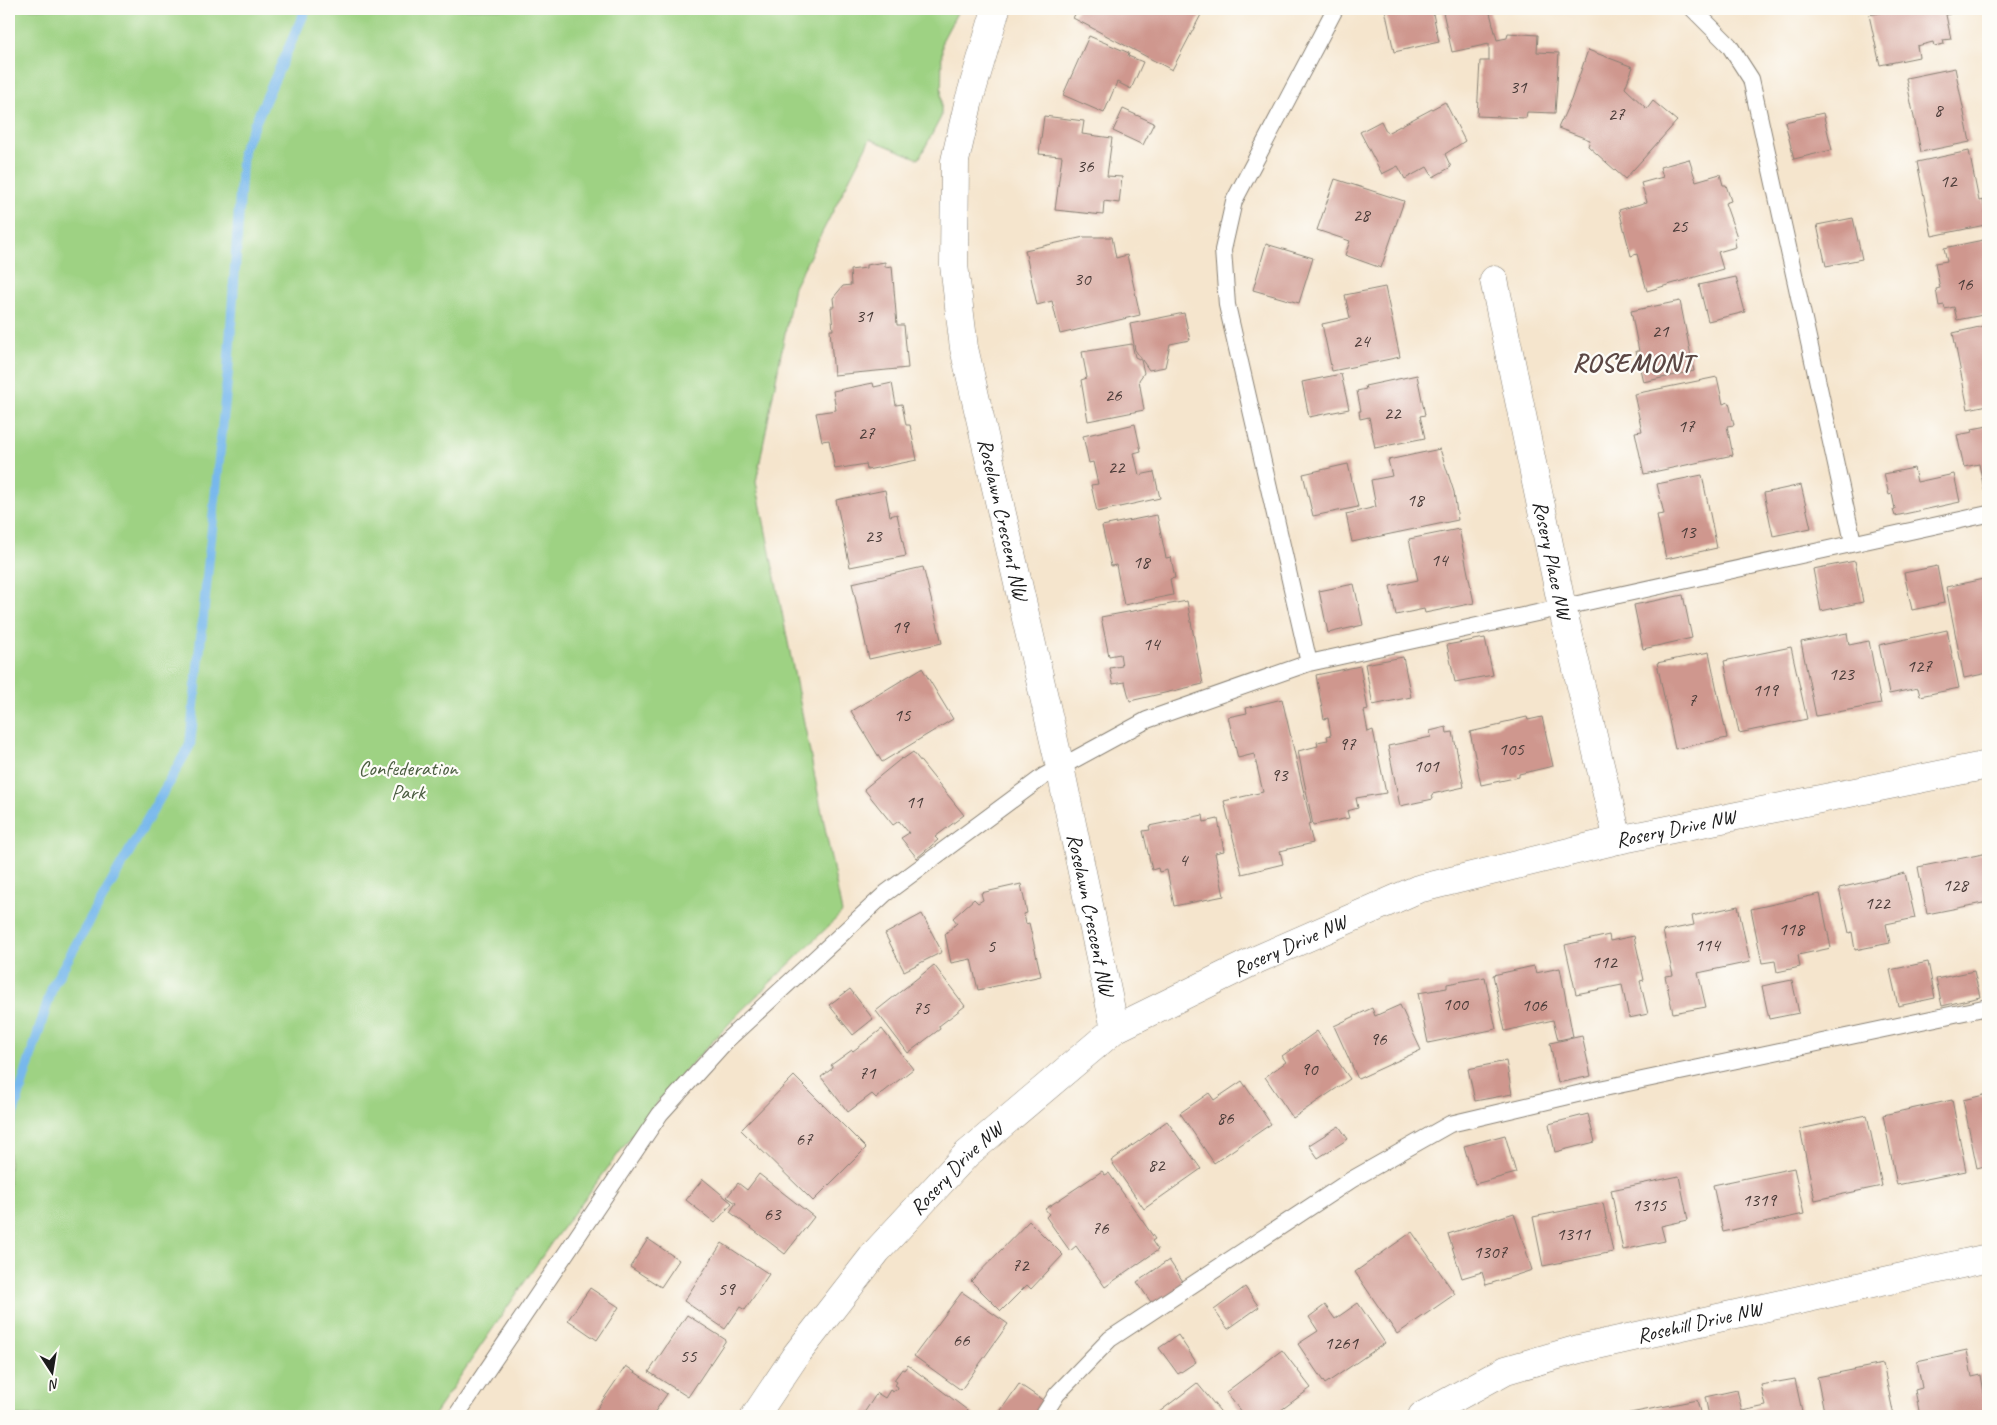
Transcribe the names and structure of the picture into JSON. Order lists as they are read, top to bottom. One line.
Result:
{"streets":{"street":["Roselawn Crescent NW","Rosery Place NW","Rosery Drive NW","Rosehill Drive NW"]},"crossings":[["Roselawn Crescent NW","Rosery Drive NW"],["Rosery Place NW","Rosery Drive NW"]],"districts":["ROSEMONT"],"parks":["Confederation Park"],"house_numbers":["31","8","27","36","12","28","25","30","16","31","21","24","26","22","17","27","22","18","13","23","14","18","19","14","127","123","119","7","15","97","105","101","93","11","4","128","122","118","114","5","112","100","106","75","96","90","71","86","67","82","1319","1315","63","76","1311","1307","72","59","66","1261","55"],"north":"bottom"}
